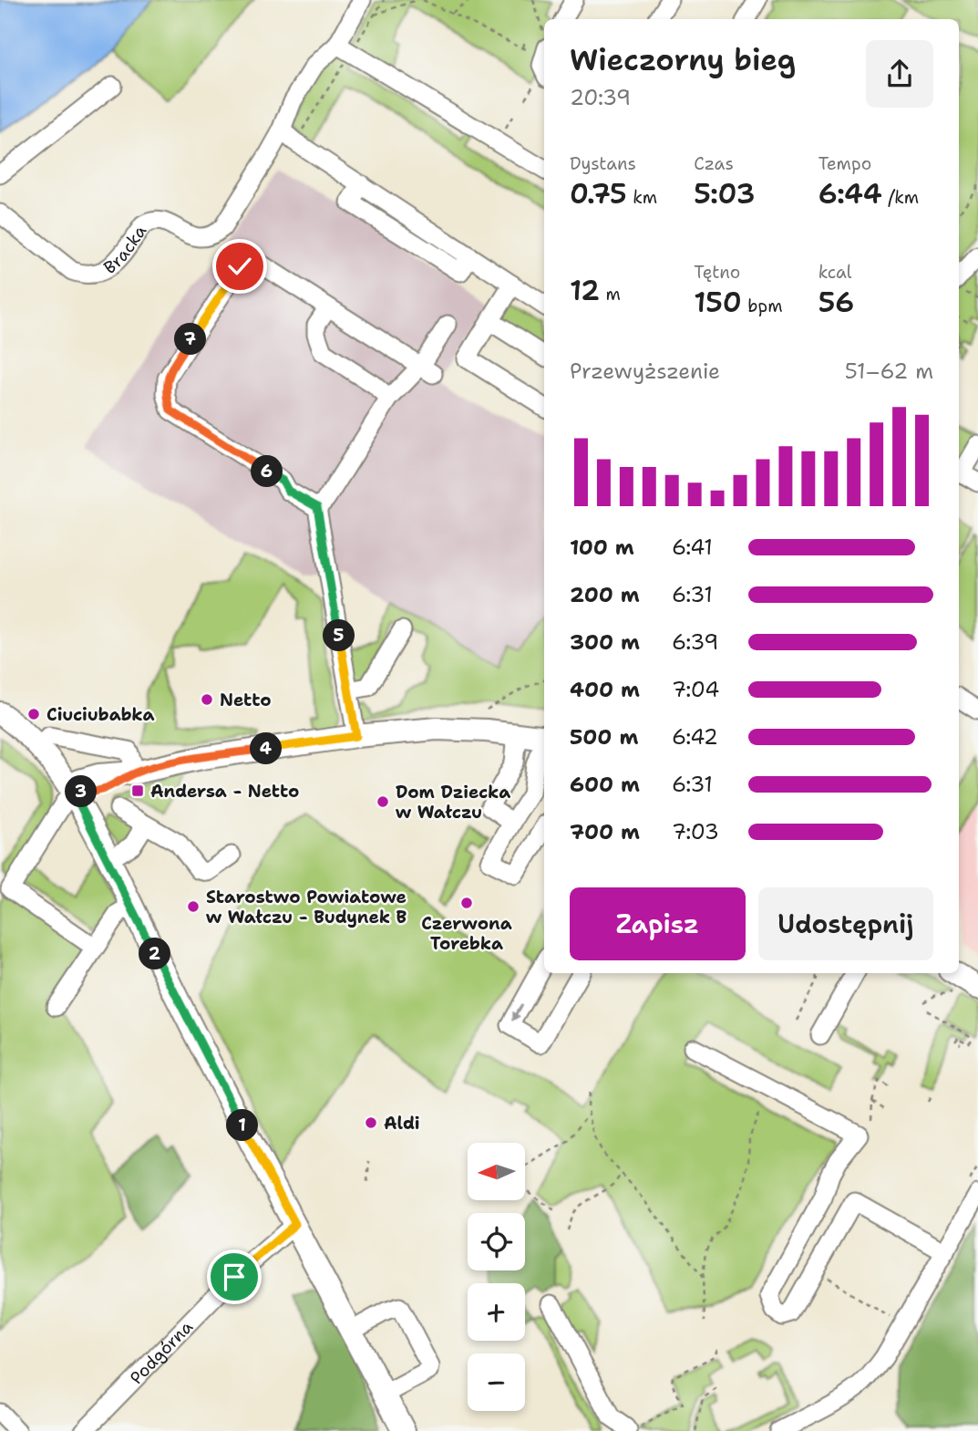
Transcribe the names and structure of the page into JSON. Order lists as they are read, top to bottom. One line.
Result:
{"streets":{"street":["Bracka","Podgórna"]},"places":{"other":["Netto","Ciuciubabka","Dom Dziecka w Wałczu","Czerwona Torebka","Starostwo Powiatowe w Wałczu - Budynek B","Aldi"],"transit":["Andersa - Netto"]},"north":"left","page":{"heading":["Wieczorny bieg","20:39"],"stats":[["Dystans","0.75 km"],["Czas","5:03"],["Tempo","6:44 /km"],["12 m"],["Tętno","150 bpm"],["kcal","56"]],"pins":["7","6","5","4","3","2","1"],"chart":["Przewyższenie","51–62 m"],"list":[{"name":"100 m","note":"6:41"},{"name":"200 m","note":"6:31"},{"name":"300 m","note":"6:39"},{"name":"400 m","note":"7:04"},{"name":"500 m","note":"6:42"},{"name":"600 m","note":"6:31"},{"name":"700 m","note":"7:03"}],"buttons":["Zapisz","Udostępnij"],"map_buttons":["+","−"]}}
